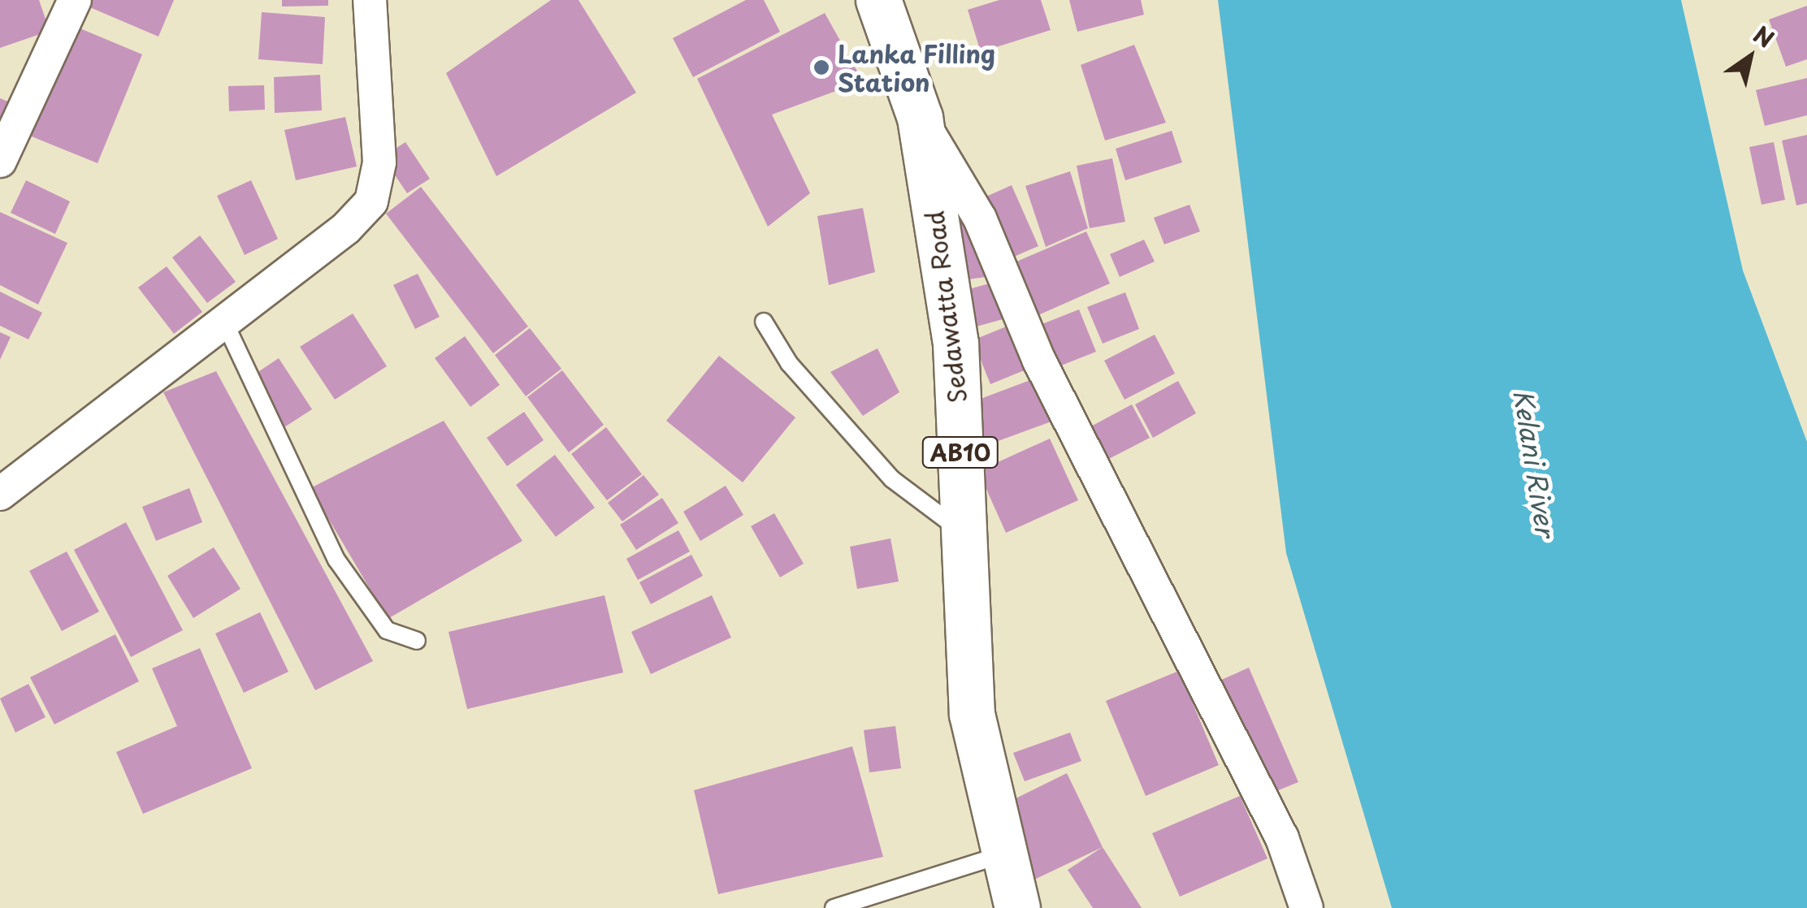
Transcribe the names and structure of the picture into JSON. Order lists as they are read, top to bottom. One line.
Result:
{"streets":{"main road":["Sedawatta Road","AB10"]},"water":["Kelani River"],"places":["Lanka Filling Station"],"north":"top right"}
